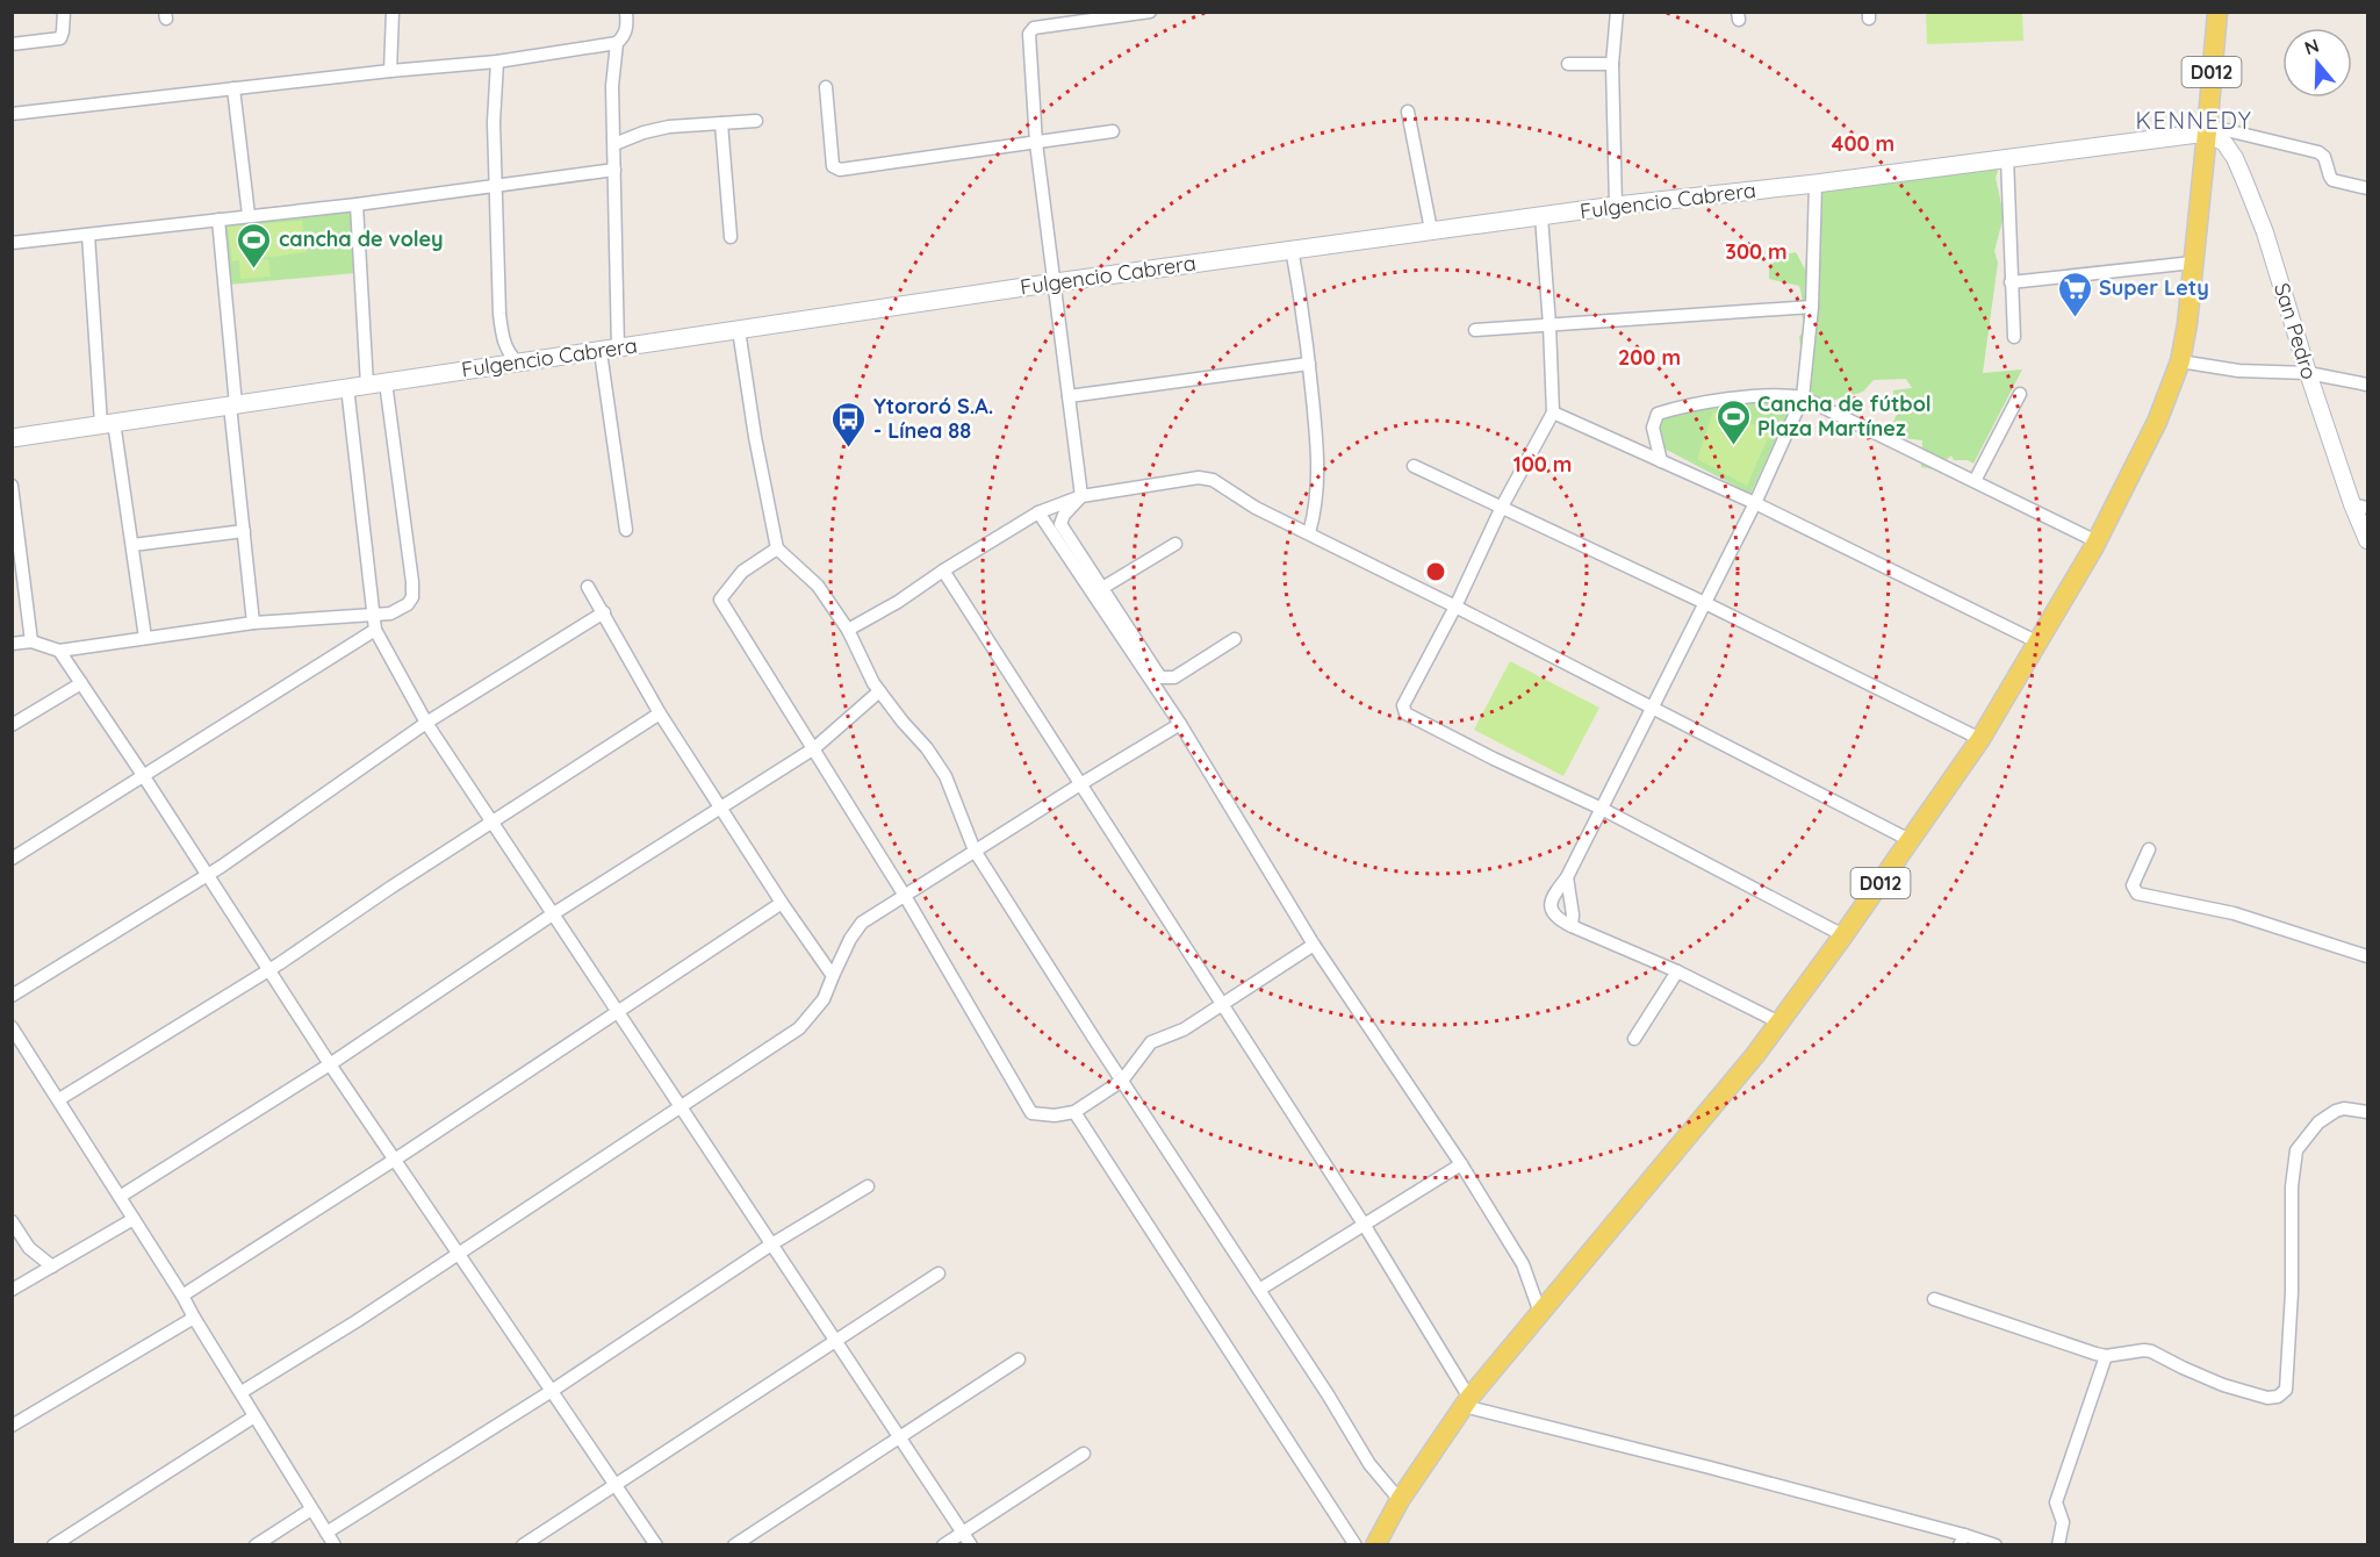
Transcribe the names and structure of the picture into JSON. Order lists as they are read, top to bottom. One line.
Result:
{"streets":{"main road":["D012","Fulgencio Cabrera"],"street":["San Pedro"]},"crossings":[["D012","Fulgencio Cabrera"],["D012","San Pedro"],["Fulgencio Cabrera","San Pedro"]],"districts":["KENNEDY"],"places":{"sports":["cancha de voley","Cancha de fútbol Plaza Martínez"],"supermarket":["Super Lety"],"bus stop":["Ytororó S.A. - Línea 88"]},"north":"top","rings":["400 m","300 m","200 m","100 m"]}
